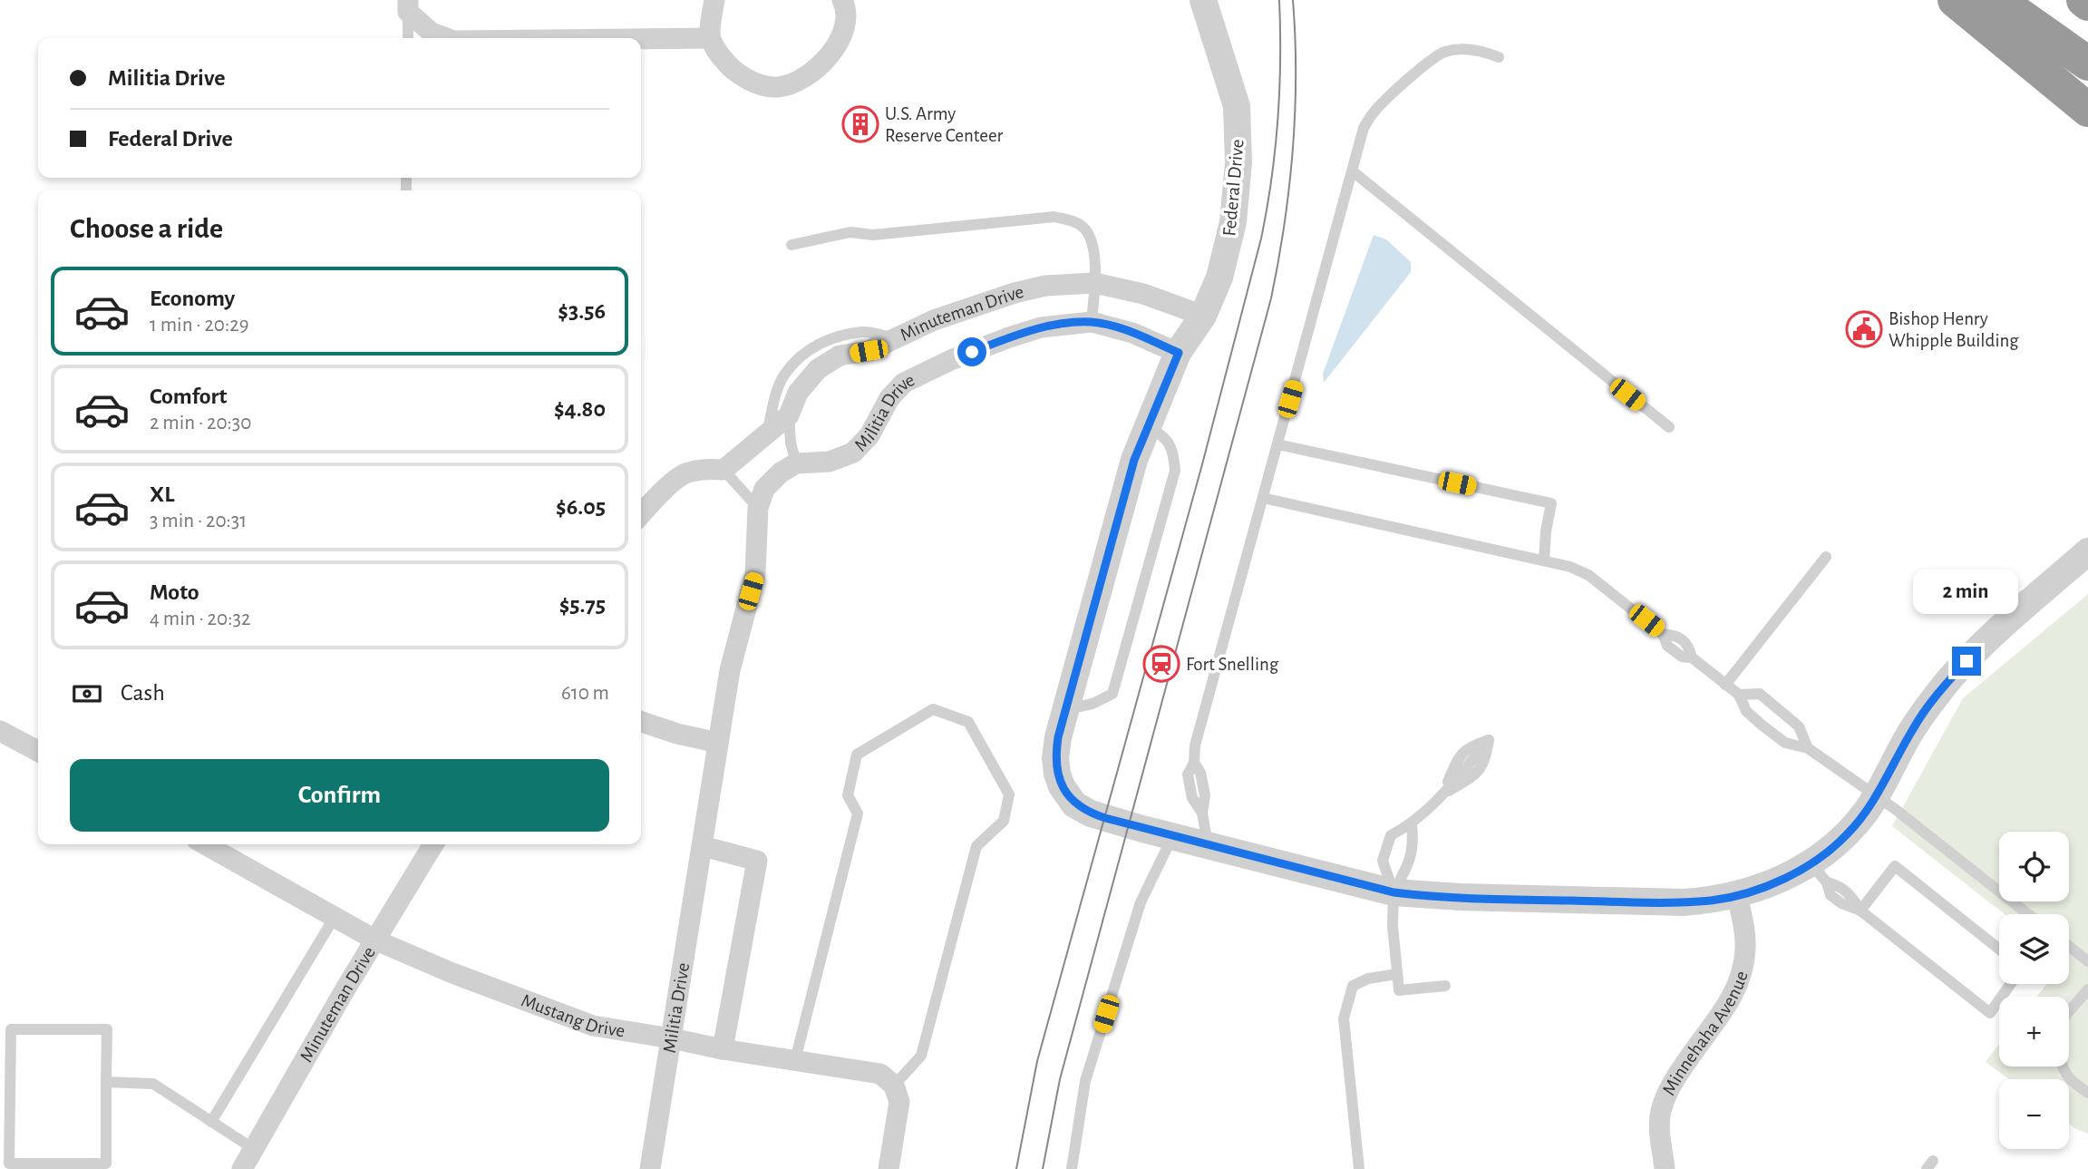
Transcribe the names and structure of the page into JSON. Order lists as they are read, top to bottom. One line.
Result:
{"streets":{"street":["Federal Drive","Minuteman Drive","Militia Drive","Mustang Drive","Minnehaha Avenue"]},"crossings":[["Federal Drive","Minuteman Drive"],["Federal Drive","Militia Drive"],["Federal Drive","Minnehaha Avenue"],["Minuteman Drive","Mustang Drive"],["Militia Drive","Mustang Drive"]],"places":{"building":["U.S. Army Reserve Centeer"],"public building":["Bishop Henry Whipple Building"],"station":["Fort Snelling"]},"page":{"banner":["Militia Drive","Federal Drive"],"heading":"Choose a ride","list":[{"name":"Economy","note":"1 min · 20:29","value":"$3.56"},{"name":"Comfort","note":"2 min · 20:30","value":"$4.80"},{"name":"XL","note":"3 min · 20:31","value":"$6.05"},{"name":"Moto","note":"4 min · 20:32","value":"$5.75"}],"bubble":"2 min","pay":["Cash","610 m"],"buttons":"Confirm","map_buttons":["+","−"]}}
